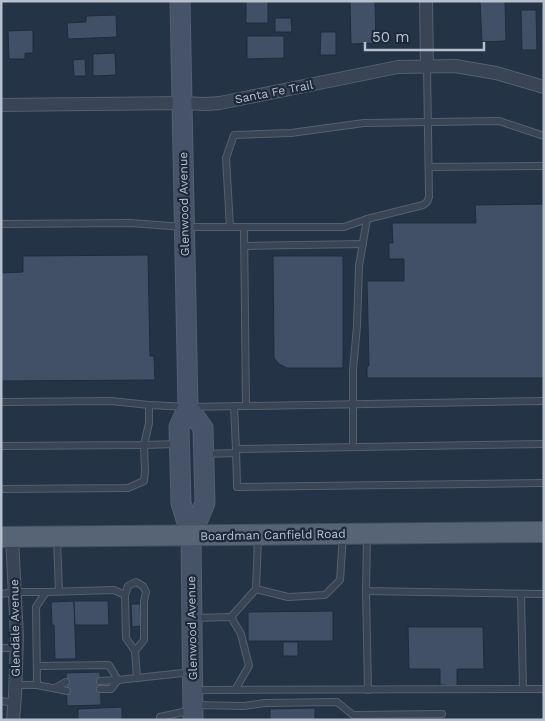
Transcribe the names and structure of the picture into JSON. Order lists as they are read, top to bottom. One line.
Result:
{"streets":{"main road":["Boardman Canfield Road"],"street":["Santa Fe Trail","Glenwood Avenue","Glendale Avenue"]},"crossings":[["Santa Fe Trail","Glenwood Avenue"],["Glenwood Avenue","Boardman Canfield Road"],["Boardman Canfield Road","Glendale Avenue"]],"scale_bar":"50 m"}
